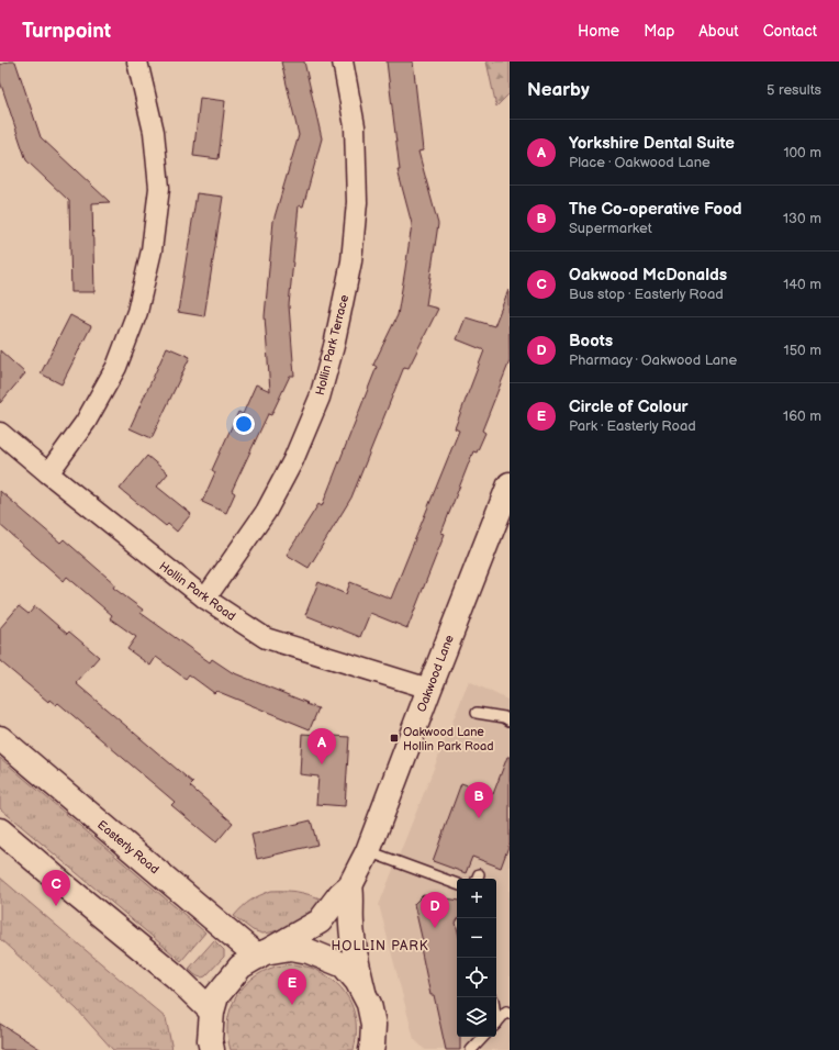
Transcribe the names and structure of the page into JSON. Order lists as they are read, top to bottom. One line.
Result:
{"streets":{"main road":["Oakwood Lane","Easterly Road"],"street":["Hollin Park Terrace","Hollin Park Road"]},"crossings":[["Hollin Park Terrace","Hollin Park Road"],["Hollin Park Road","Oakwood Lane"],["Oakwood Lane","Easterly Road"]],"districts":["HOLLIN PARK"],"places":{"transit":["Oakwood Lane Hollin Park Road"]},"page":{"header":"Turnpoint","nav":["Home","Map","About","Contact"],"heading":["Nearby","5 results"],"list":[{"mark":"A","name":"Yorkshire Dental Suite","note":"Place · Oakwood Lane","value":"100 m"},{"mark":"B","name":"The Co-operative Food","note":"Supermarket","value":"130 m"},{"mark":"C","name":"Oakwood McDonalds","note":"Bus stop · Easterly Road","value":"140 m"},{"mark":"D","name":"Boots","note":"Pharmacy · Oakwood Lane","value":"150 m"},{"mark":"E","name":"Circle of Colour","note":"Park · Easterly Road","value":"160 m"}],"pins":["A","B","C","D","E"],"map_buttons":["+","−"]}}
